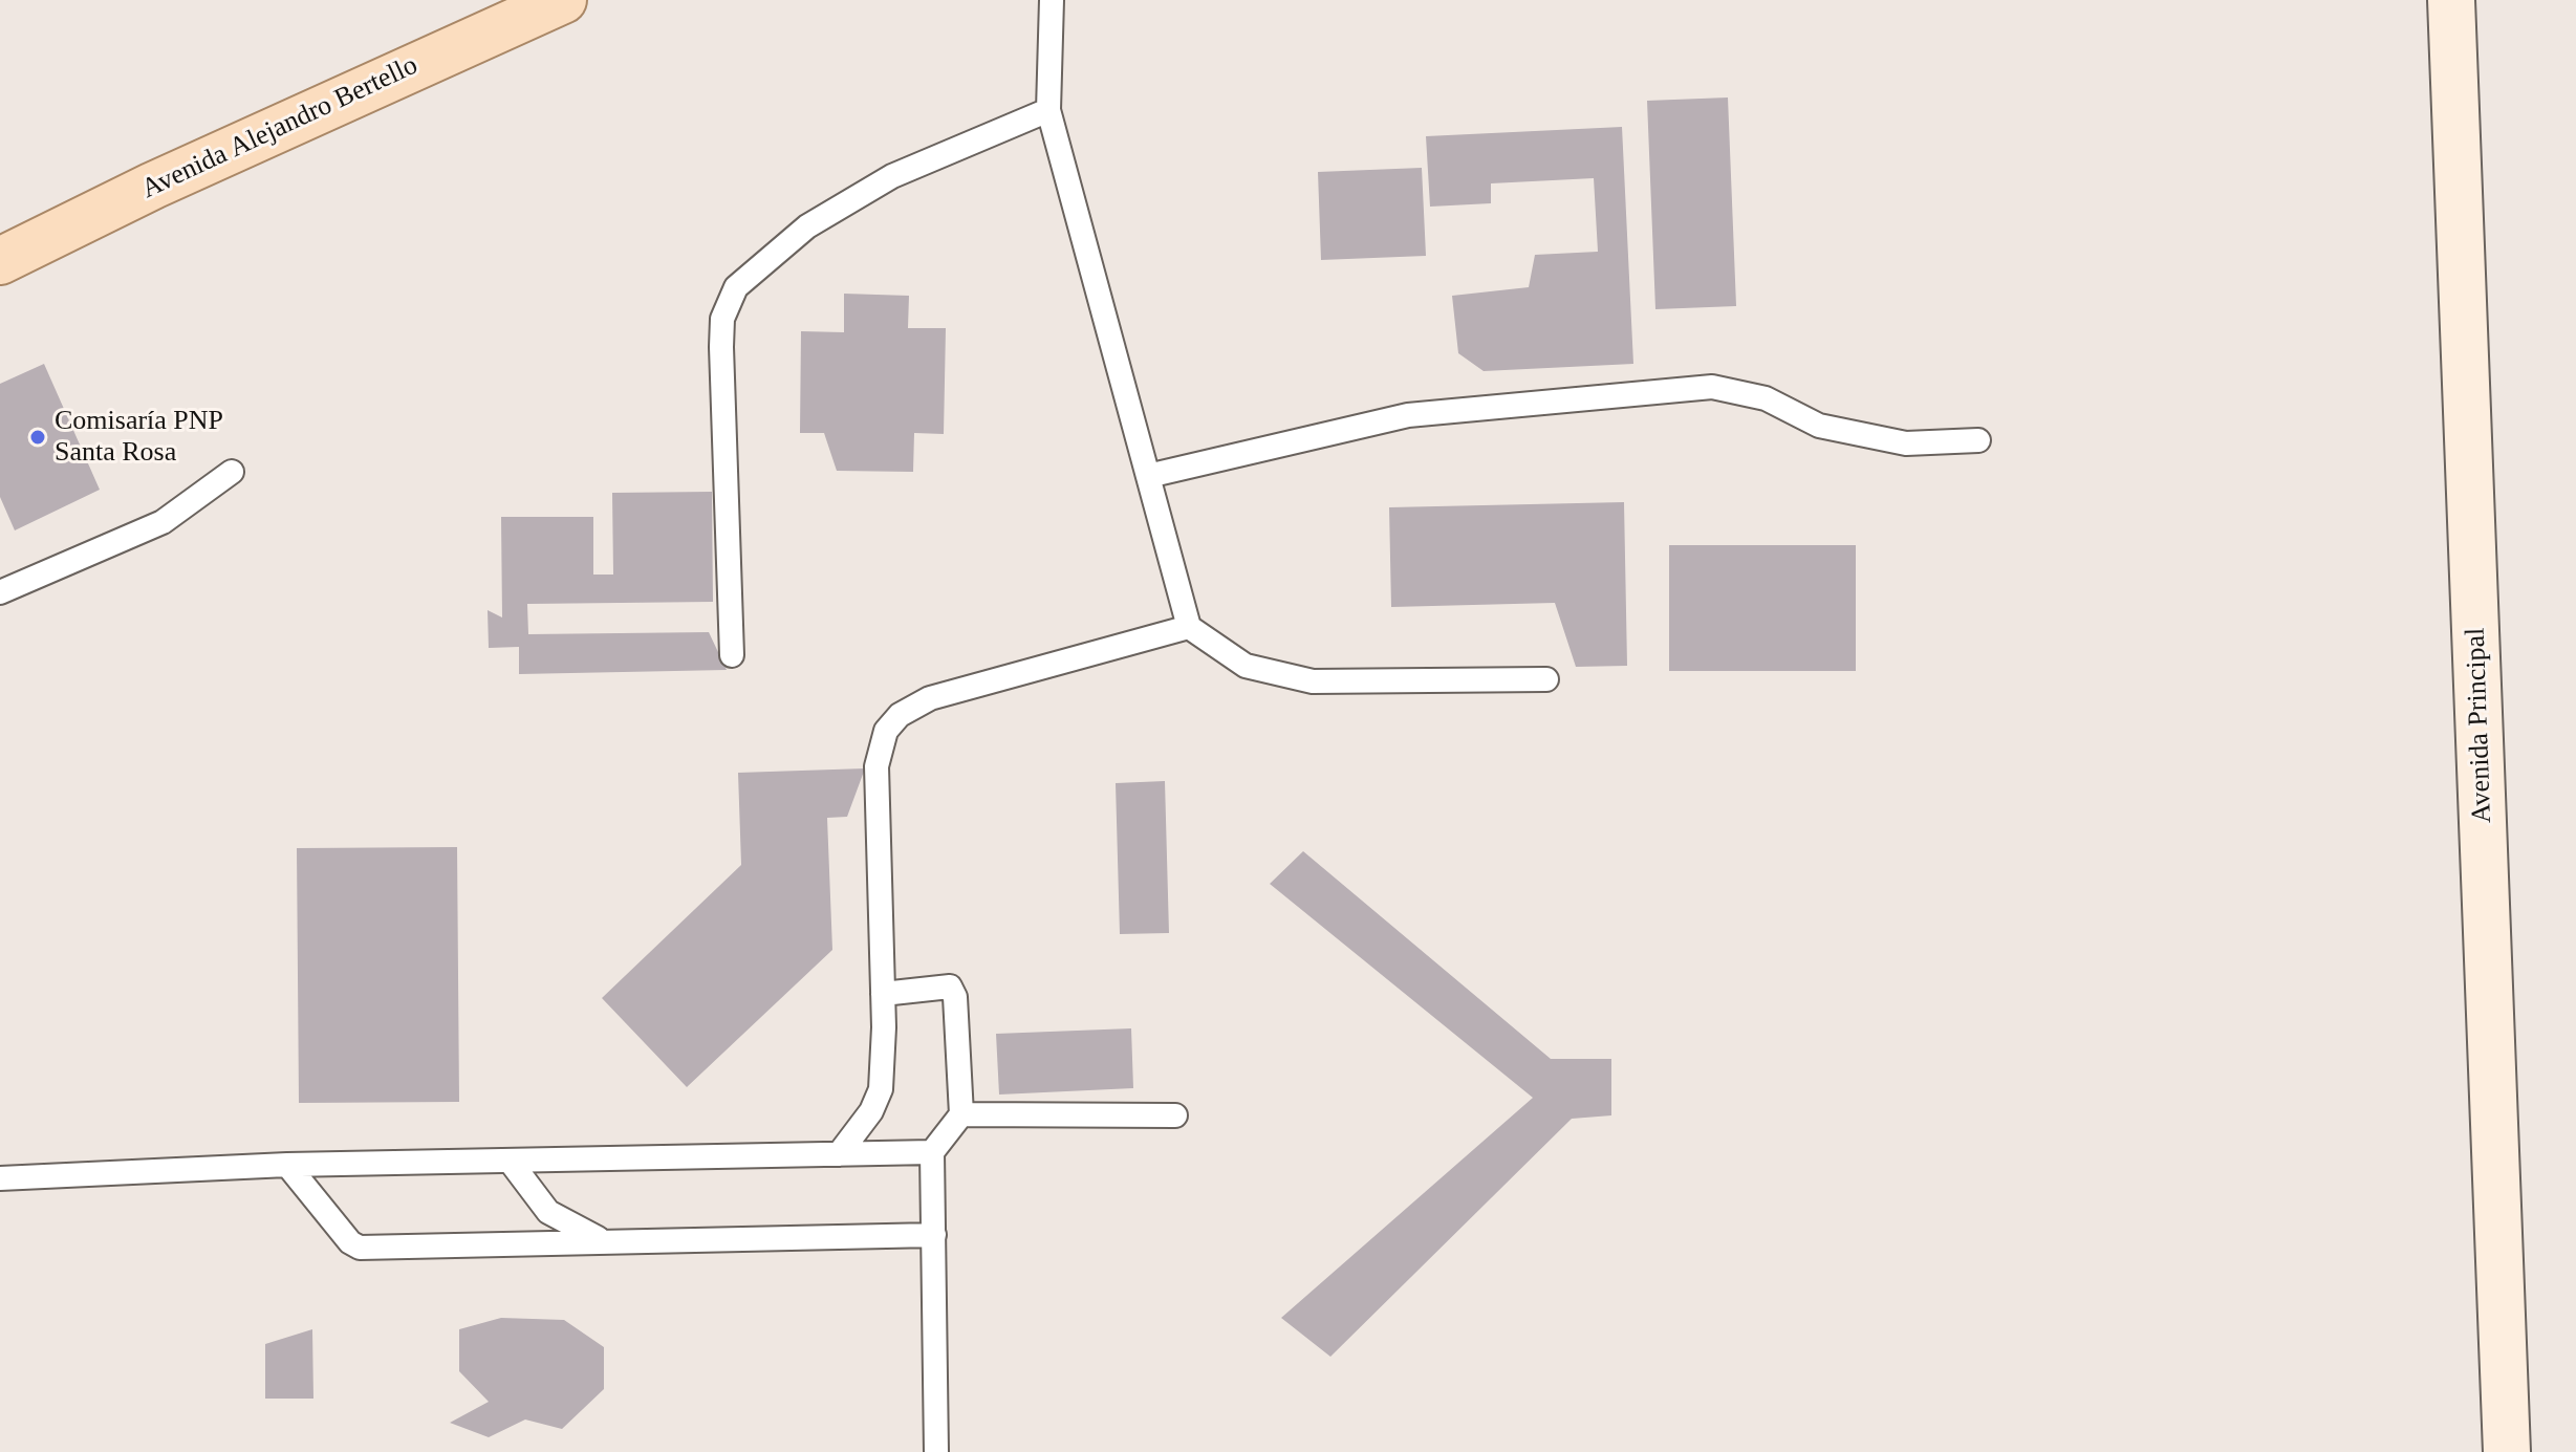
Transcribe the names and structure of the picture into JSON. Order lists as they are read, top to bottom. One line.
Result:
{"streets":{"main road":["Avenida Alejandro Bertello","Avenida Principal"]},"places":["Comisaría PNP Santa Rosa"]}
